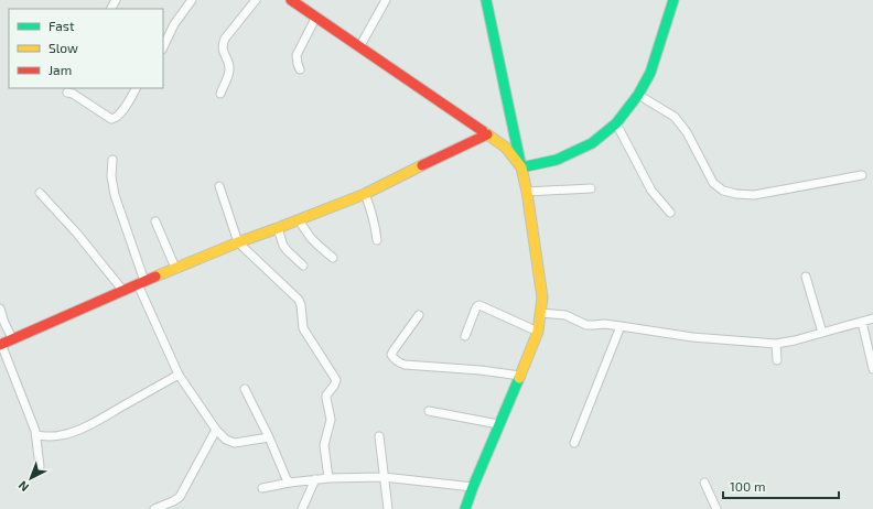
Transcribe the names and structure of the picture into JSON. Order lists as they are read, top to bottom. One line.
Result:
{"legend":["Fast","Slow","Jam"],"scale_bar":"100 m","north":"bottom left"}
